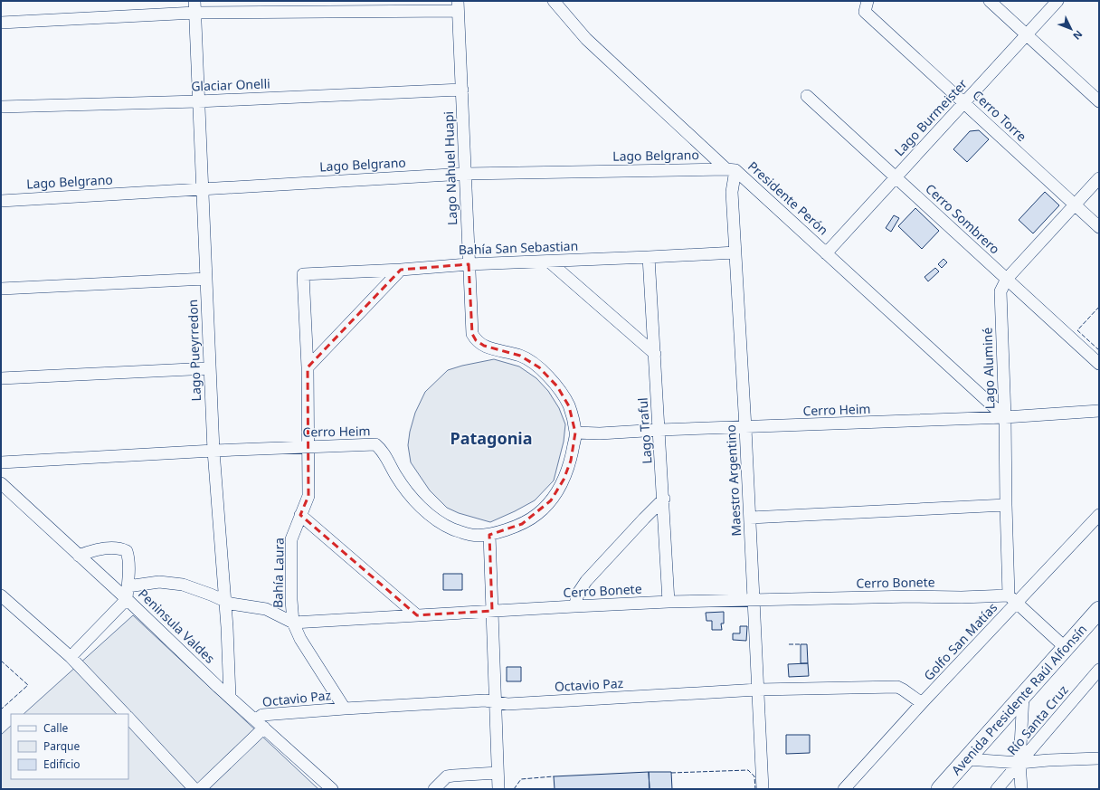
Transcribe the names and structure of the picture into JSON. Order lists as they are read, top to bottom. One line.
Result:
{"streets":{"highway":["Avenida Presidente Raúl Alfonsín"],"street":["Glaciar Onelli","Cerro Torre","Lago Burmeister","Lago Belgrano","Lago Nahuel Huapi","Presidente Perón","Cerro Sombrero","Bahía San Sebastian","Lago Pueyrredon","Lago Aluminé","Cerro Heim","Lago Traful","Maestro Argentino","Bahía Laura","Cerro Bonete","Peninsula Valdes","Golfo San Matías","Octavio Paz","Río Santa Cruz"]},"crossings":[["Glaciar Onelli","Lago Nahuel Huapi"],["Glaciar Onelli","Lago Pueyrredon"],["Cerro Torre","Lago Burmeister"],["Cerro Torre","Lago Aluminé"],["Lago Burmeister","Presidente Perón"],["Lago Burmeister","Cerro Sombrero"],["Lago Belgrano","Lago Nahuel Huapi"],["Lago Belgrano","Presidente Perón"],["Lago Belgrano","Lago Pueyrredon"],["Lago Belgrano","Maestro Argentino"],["Lago Nahuel Huapi","Bahía San Sebastian"],["Lago Nahuel Huapi","Cerro Heim"],["Presidente Perón","Lago Aluminé"],["Presidente Perón","Cerro Heim"],["Presidente Perón","Maestro Argentino"],["Cerro Sombrero","Lago Aluminé"],["Bahía San Sebastian","Lago Traful"],["Bahía San Sebastian","Maestro Argentino"],["Bahía San Sebastian","Bahía Laura"],["Lago Pueyrredon","Cerro Heim"],["Lago Pueyrredon","Cerro Bonete"],["Lago Pueyrredon","Peninsula Valdes"],["Lago Aluminé","Cerro Heim"],["Lago Aluminé","Cerro Bonete"],["Lago Aluminé","Golfo San Matías"],["Cerro Heim","Lago Traful"],["Cerro Heim","Maestro Argentino"],["Cerro Heim","Bahía Laura"],["Lago Traful","Cerro Bonete"],["Maestro Argentino","Cerro Bonete"],["Maestro Argentino","Octavio Paz"],["Bahía Laura","Cerro Bonete"],["Bahía Laura","Octavio Paz"],["Cerro Bonete","Golfo San Matías"],["Peninsula Valdes","Octavio Paz"],["Golfo San Matías","Octavio Paz"]],"districts":["Patagonia"],"legend":["Calle","Parque","Edificio"],"north":"bottom right"}
